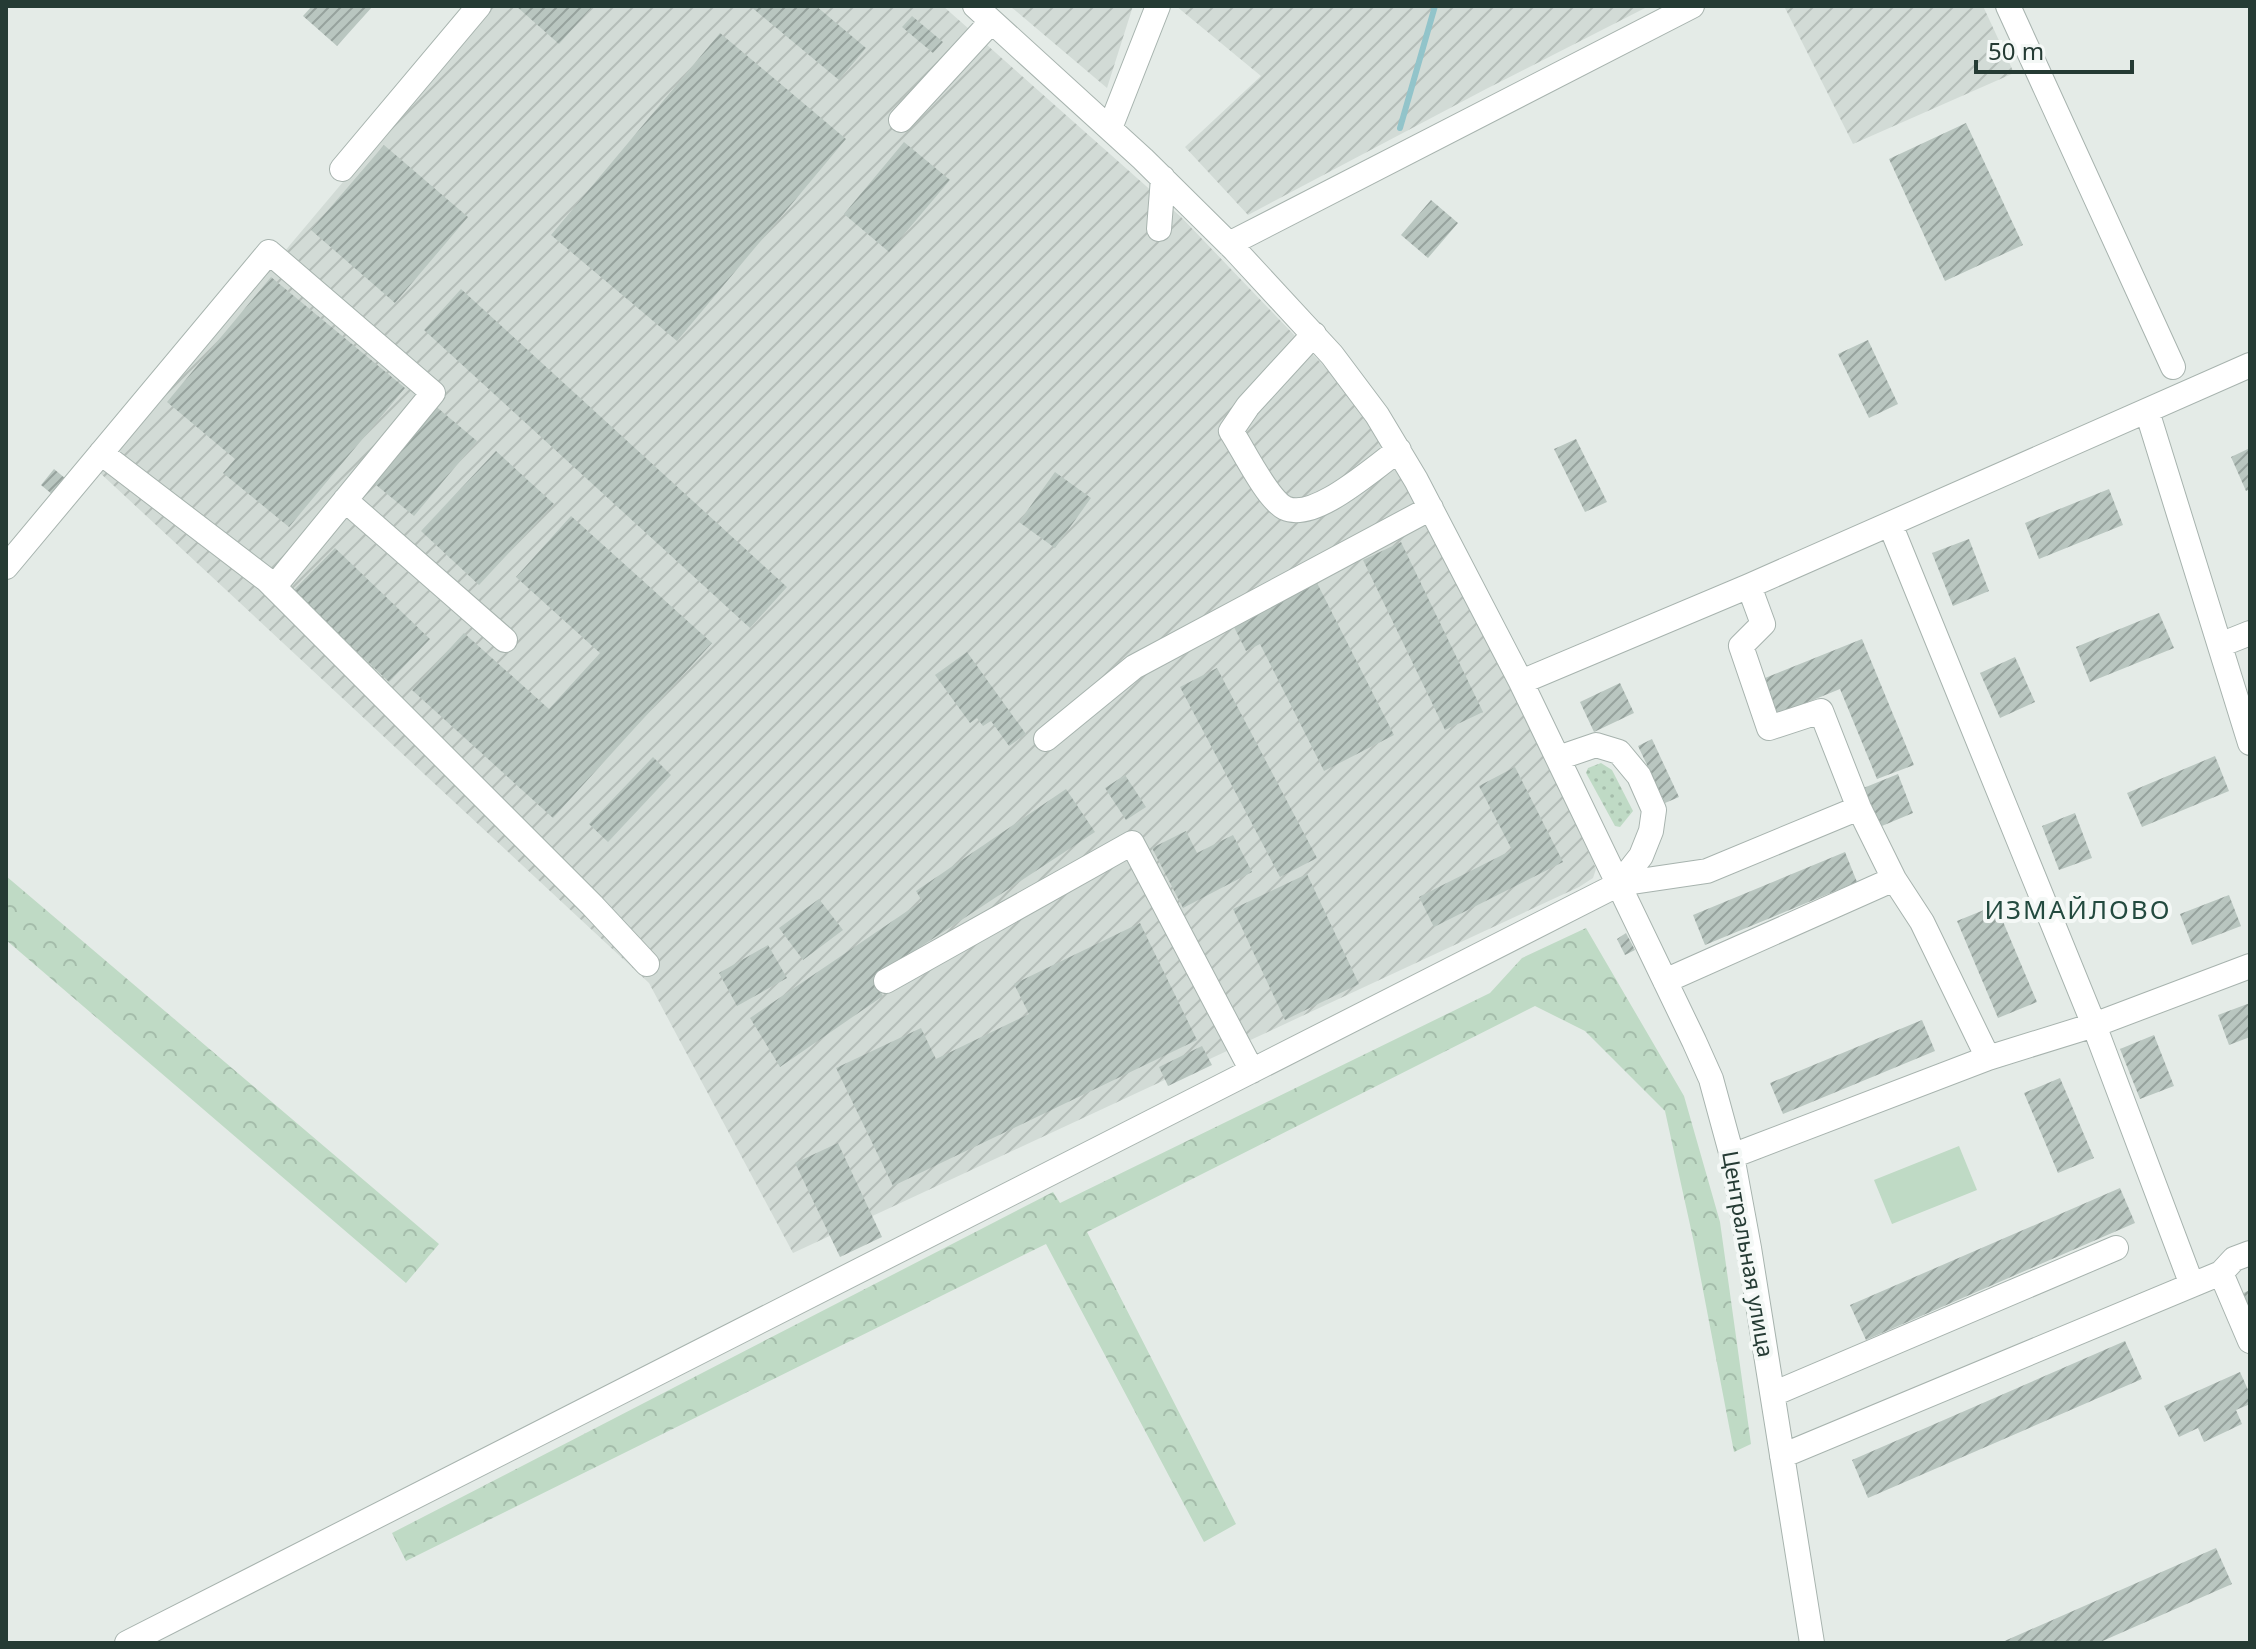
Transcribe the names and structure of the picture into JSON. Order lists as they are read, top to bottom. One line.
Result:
{"streets":{"street":["Центральная улица"]},"districts":["ИЗМАЙЛОВО"],"scale_bar":"50 m"}
